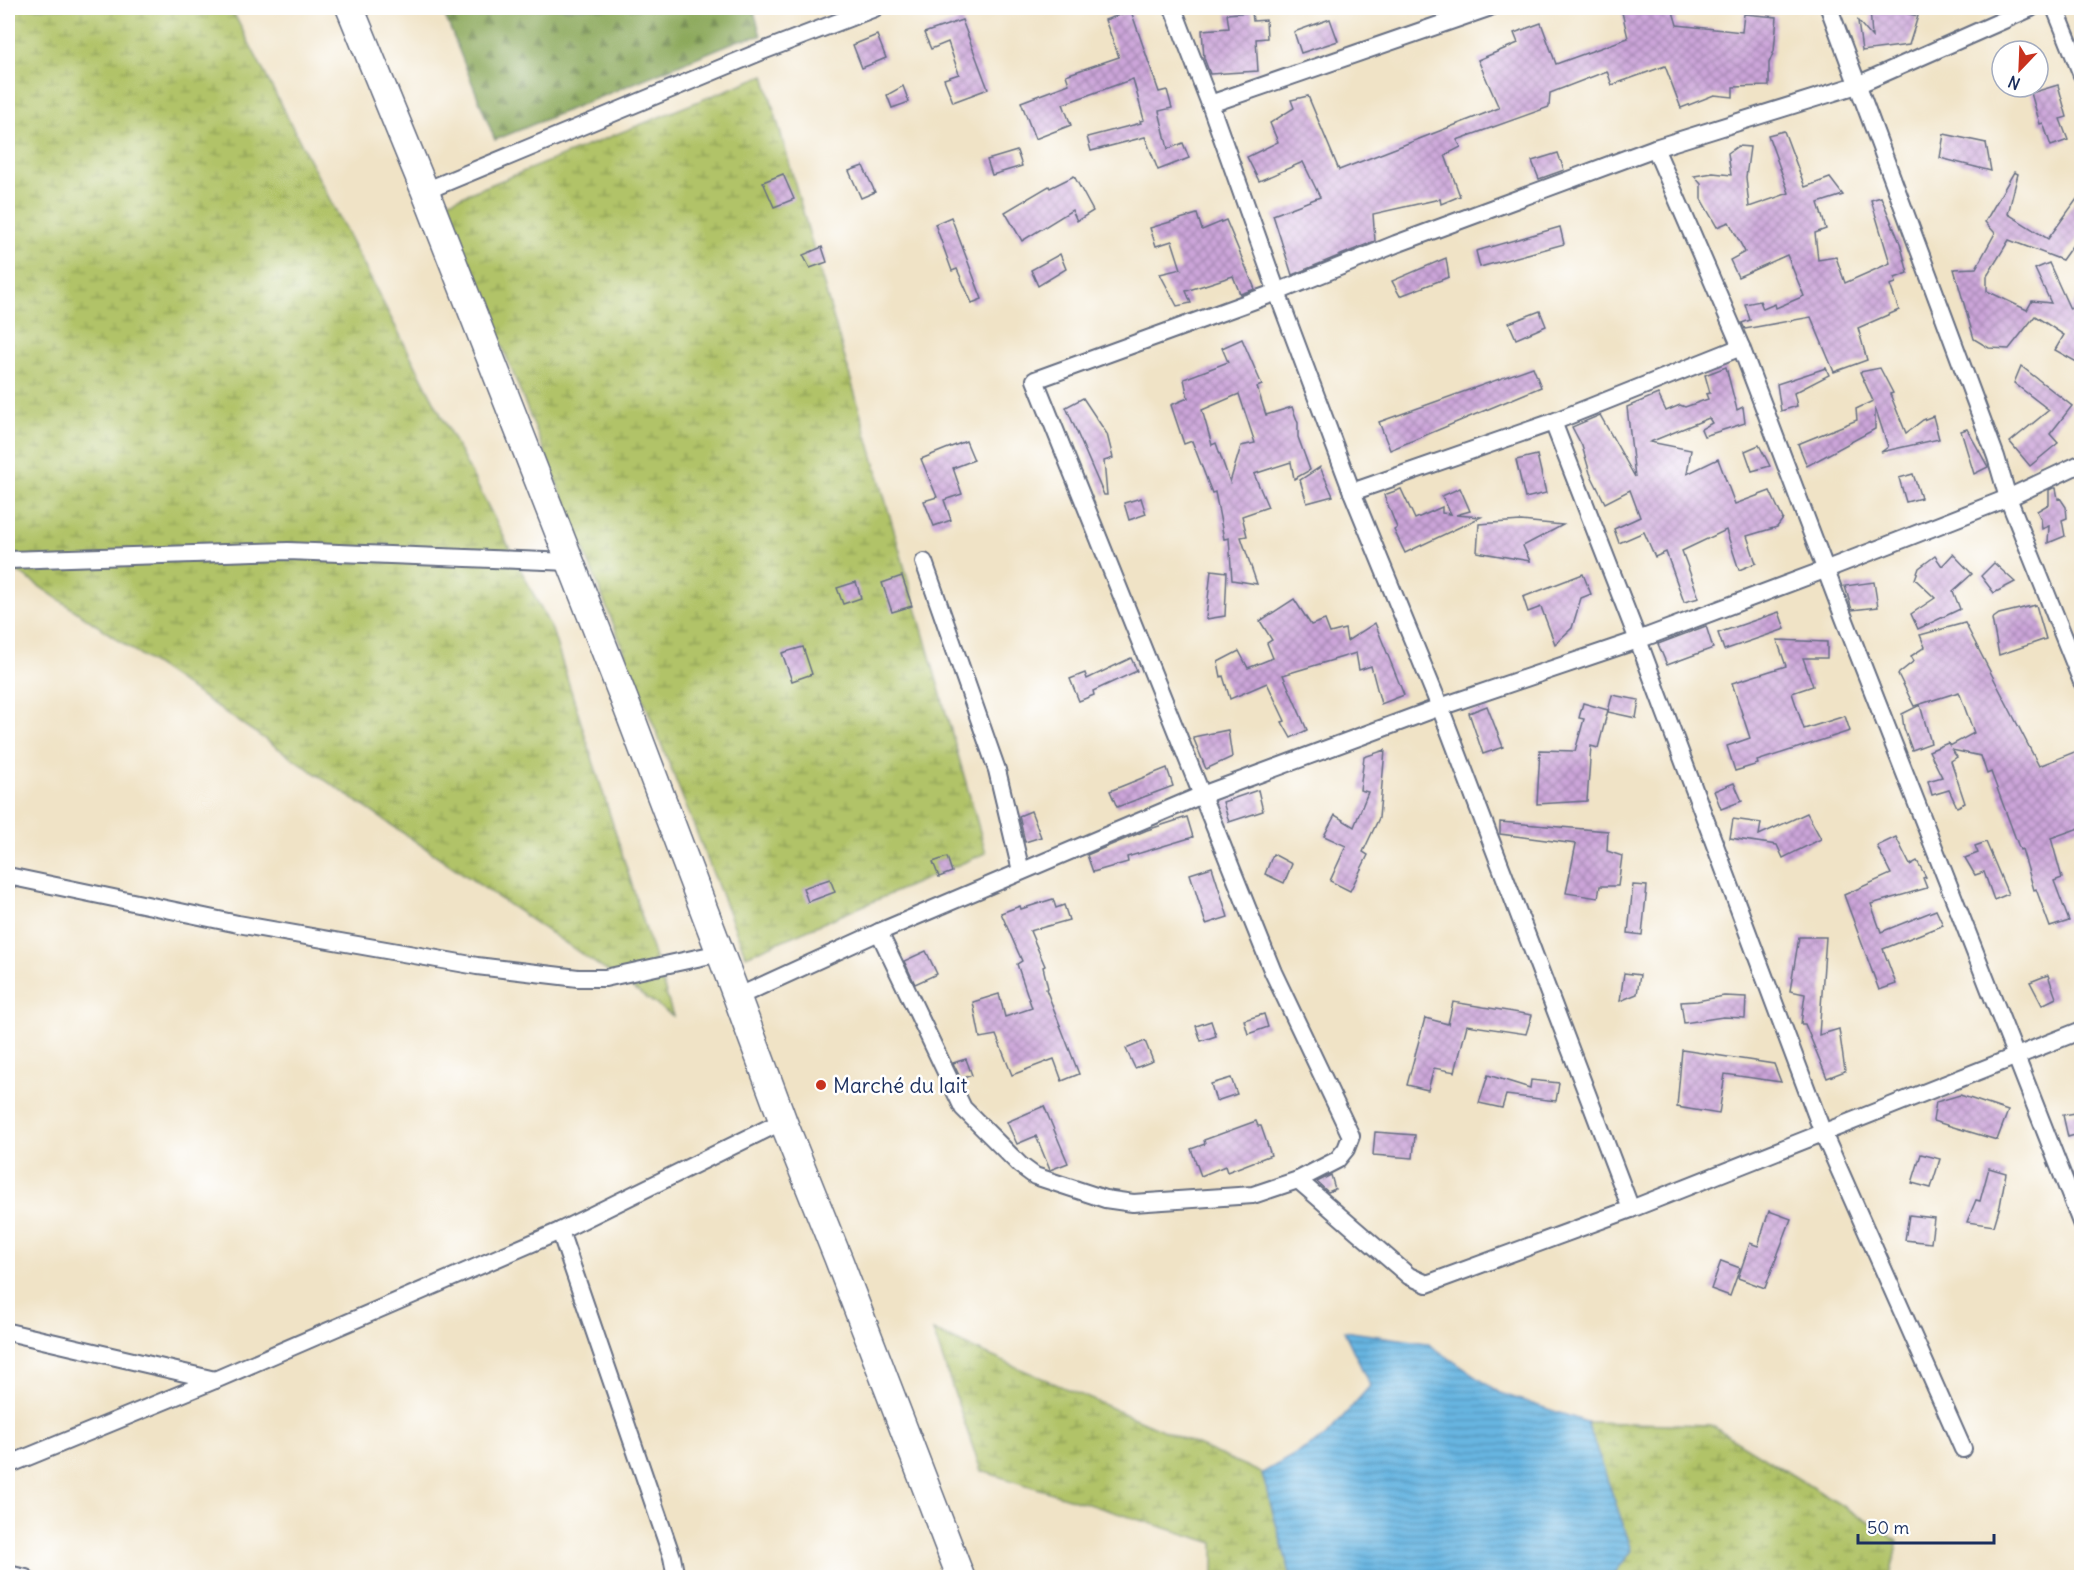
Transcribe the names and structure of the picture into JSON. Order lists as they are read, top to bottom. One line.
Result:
{"places":["Marché du lait"],"scale_bar":"50 m","north":"bottom left"}
